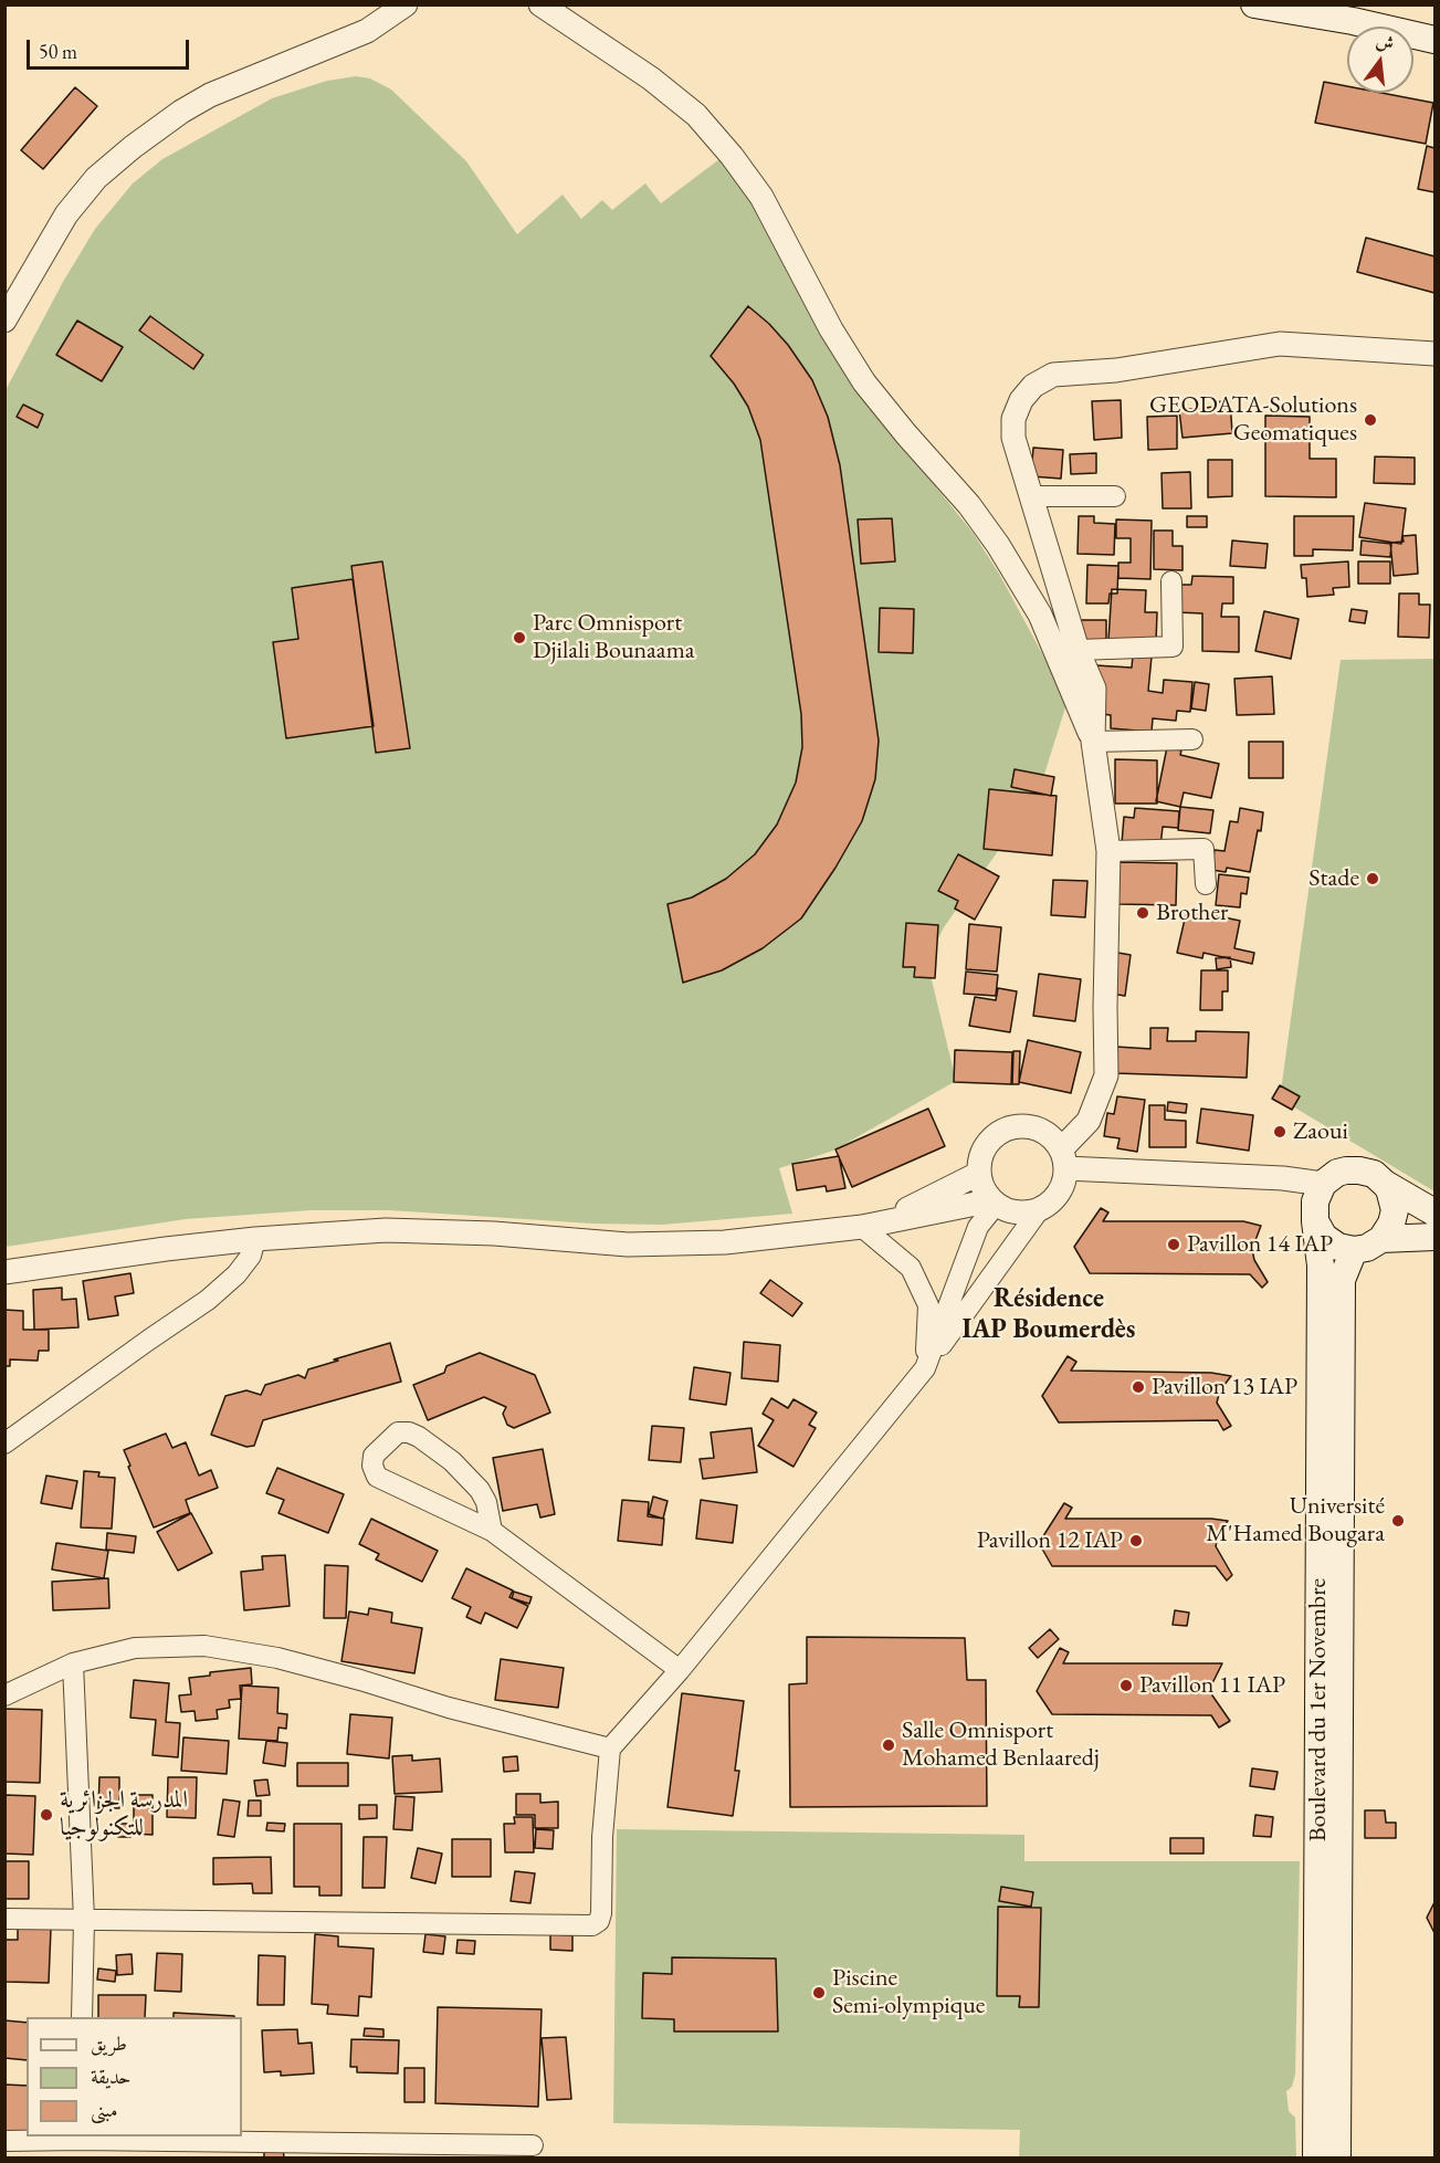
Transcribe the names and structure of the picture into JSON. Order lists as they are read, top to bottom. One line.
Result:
{"streets":{"main road":["Boulevard du 1er Novembre"]},"districts":["Résidence IAP Boumerdès"],"places":["GEODATA-Solutions Geomatiques","Parc Omnisport Djilali Bounaama","Stade","Brother","Zaoui","Pavillon 14 IAP","Pavillon 13 IAP","Université M'Hamed Bougara","Pavillon 12 IAP","Pavillon 11 IAP","Salle Omnisport Mohamed Benlaaredj","المدرسة الجزائرية للتكنولوجيا","Piscine Semi-olympique"],"legend":["طريق","حديقة","مبنى"],"scale_bar":"50 m","north":"top"}
